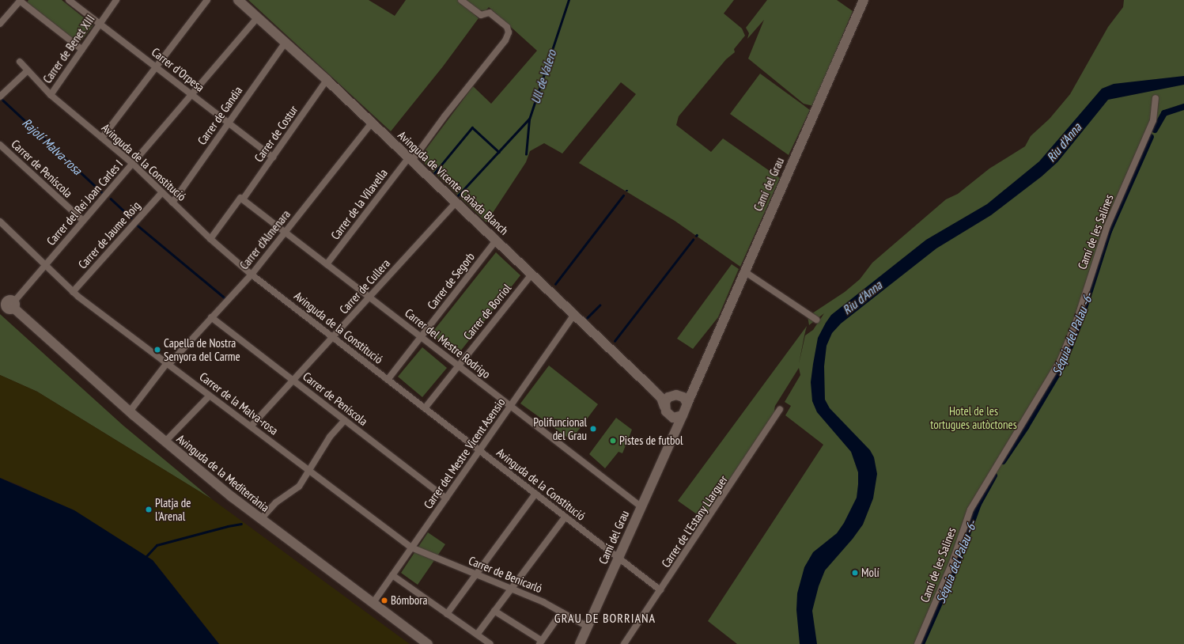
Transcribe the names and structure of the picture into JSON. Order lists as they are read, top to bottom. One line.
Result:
{"streets":{"street":["Carrer de Benet XIII","Carrer d'Orpesa","Carrer de Gandia","Carrer de Costur","Avinguda de la Constitució","Carrer de Peníscola","Avinguda de Vicente Cañada Blanch","Camí del Grau","Carrer del Rei Joan Carles I","Carrer de la Vilavella","Camí de les Salines","Carrer de Jaume Roig","Carrer d'Almenara","Carrer de Segorb","Carrer de Cullera","Carrer de Borriol","Carrer del Mestre Rodrigo","Carrer de la Malva-rosa","Carrer del Mestre Vicent Asensio","Avinguda de la Mediterrània","Carrer de l'Estany Llarguer","Carrer de Benicarló"]},"crossings":[["Carrer de Benet XIII","Carrer d'Orpesa"],["Carrer de Benet XIII","Avinguda de la Constitució"],["Carrer d'Orpesa","Carrer de Gandia"],["Carrer d'Orpesa","Carrer de Costur"],["Carrer d'Orpesa","Carrer del Rei Joan Carles I"],["Carrer de Gandia","Avinguda de la Constitució"],["Carrer de Gandia","Avinguda de Vicente Cañada Blanch"],["Carrer de Costur","Avinguda de la Constitució"],["Carrer de Costur","Avinguda de Vicente Cañada Blanch"],["Carrer de Costur","Carrer del Mestre Rodrigo"],["Avinguda de la Constitució","Camí del Grau"],["Avinguda de la Constitució","Carrer del Rei Joan Carles I"],["Avinguda de la Constitució","Carrer de Jaume Roig"],["Avinguda de la Constitució","Carrer d'Almenara"],["Avinguda de la Constitució","Carrer de Segorb"],["Avinguda de la Constitució","Carrer de Cullera"],["Avinguda de la Constitució","Carrer de Borriol"],["Avinguda de la Constitució","Carrer del Mestre Vicent Asensio"],["Avinguda de la Constitució","Carrer de l'Estany Llarguer"],["Carrer de Peníscola","Carrer del Rei Joan Carles I"],["Carrer de Peníscola","Carrer d'Almenara"],["Carrer de Peníscola","Carrer de Cullera"],["Carrer de Peníscola","Carrer del Mestre Vicent Asensio"],["Avinguda de Vicente Cañada Blanch","Camí del Grau"],["Avinguda de Vicente Cañada Blanch","Carrer del Rei Joan Carles I"],["Avinguda de Vicente Cañada Blanch","Carrer de la Vilavella"],["Avinguda de Vicente Cañada Blanch","Carrer d'Almenara"],["Avinguda de Vicente Cañada Blanch","Carrer de Segorb"],["Avinguda de Vicente Cañada Blanch","Carrer de Cullera"],["Avinguda de Vicente Cañada Blanch","Carrer de Borriol"],["Avinguda de Vicente Cañada Blanch","Carrer del Mestre Vicent Asensio"],["Camí del Grau","Carrer del Mestre Rodrigo"],["Camí del Grau","Carrer de Benicarló"],["Carrer del Rei Joan Carles I","Carrer de la Malva-rosa"],["Carrer del Rei Joan Carles I","Avinguda de la Mediterrània"],["Carrer de la Vilavella","Carrer del Mestre Rodrigo"],["Carrer de Jaume Roig","Carrer de la Malva-rosa"],["Carrer d'Almenara","Carrer del Mestre Rodrigo"],["Carrer d'Almenara","Carrer de la Malva-rosa"],["Carrer d'Almenara","Avinguda de la Mediterrània"],["Carrer de Segorb","Carrer del Mestre Rodrigo"],["Carrer de Cullera","Carrer del Mestre Rodrigo"],["Carrer de Cullera","Carrer de la Malva-rosa"],["Carrer de Borriol","Carrer del Mestre Rodrigo"],["Carrer del Mestre Rodrigo","Carrer del Mestre Vicent Asensio"],["Carrer de la Malva-rosa","Carrer del Mestre Vicent Asensio"],["Carrer de la Malva-rosa","Carrer de Benicarló"],["Carrer del Mestre Vicent Asensio","Avinguda de la Mediterrània"],["Carrer del Mestre Vicent Asensio","Carrer de Benicarló"]],"districts":["GRAU DE BORRIANA"],"water":["Ull de Valero","Riu d'Anna","Rajolí Malva-rosa","Séquia del Palau -6-"],"parks":["Hotel de les tortugues autòctones"],"places":["Capella de Nostra Senyora del Carme","Polifuncional del Grau","Pistes de futbol","Platja de l'Arenal","Molí","Bómbora"]}
